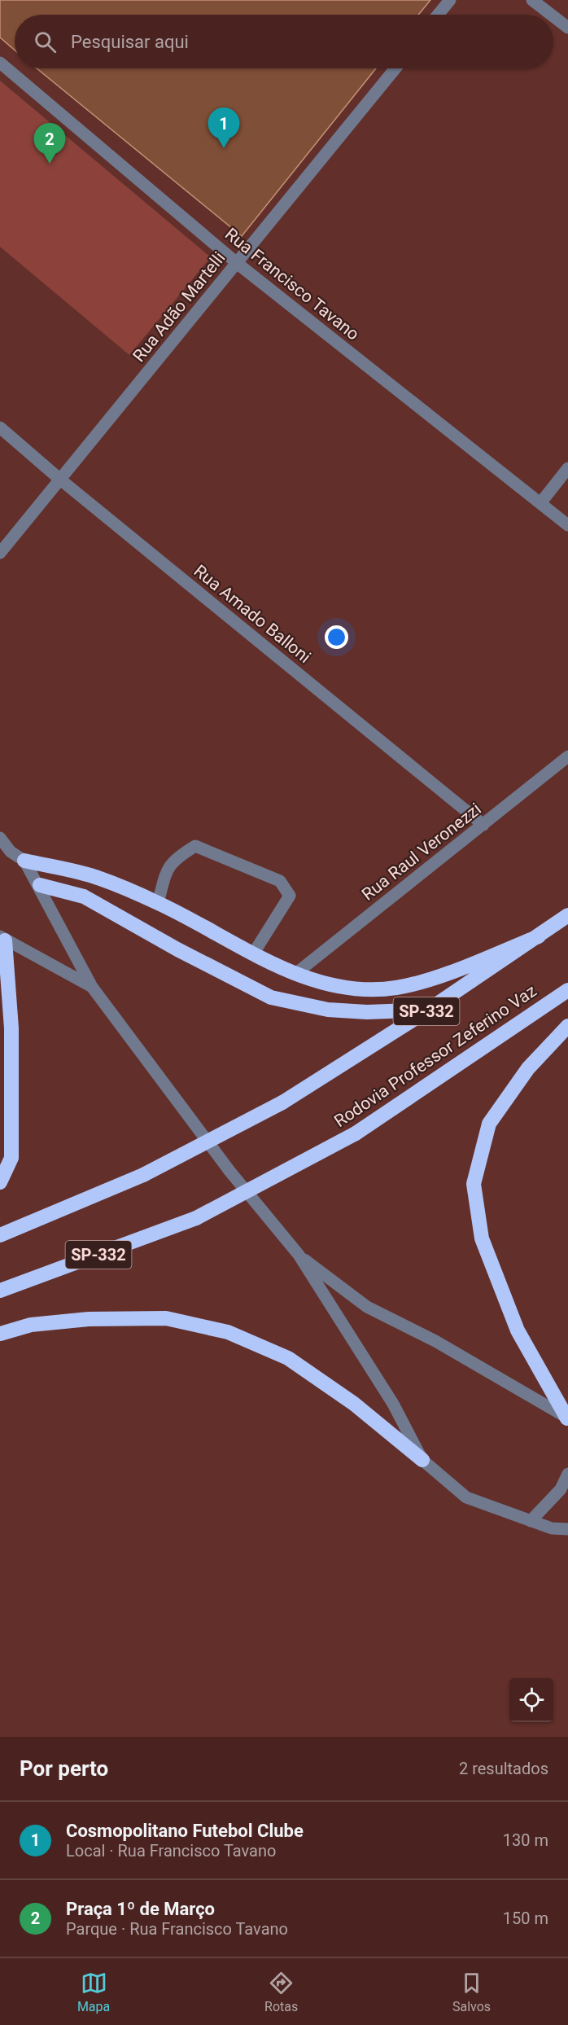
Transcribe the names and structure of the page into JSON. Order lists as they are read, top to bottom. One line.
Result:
{"streets":{"highway":["SP-332","Rodovia Professor Zeferino Vaz"],"street":["Rua Francisco Tavano","Rua Adão Martelli","Rua Amado Balloni","Rua Raul Veronezzi"]},"crossings":[["Rua Francisco Tavano","Rua Adão Martelli"],["Rua Adão Martelli","Rua Amado Balloni"],["Rua Amado Balloni","Rua Raul Veronezzi"]],"page":{"search":"Pesquisar aqui","pins":["1","2"],"heading":["Por perto","2 resultados"],"list":[{"mark":"1","name":"Cosmopolitano Futebol Clube","note":"Local · Rua Francisco Tavano","value":"130 m"},{"mark":"2","name":"Praça 1º de Março","note":"Parque · Rua Francisco Tavano","value":"150 m"}],"nav":["Mapa","Rotas","Salvos"]}}
